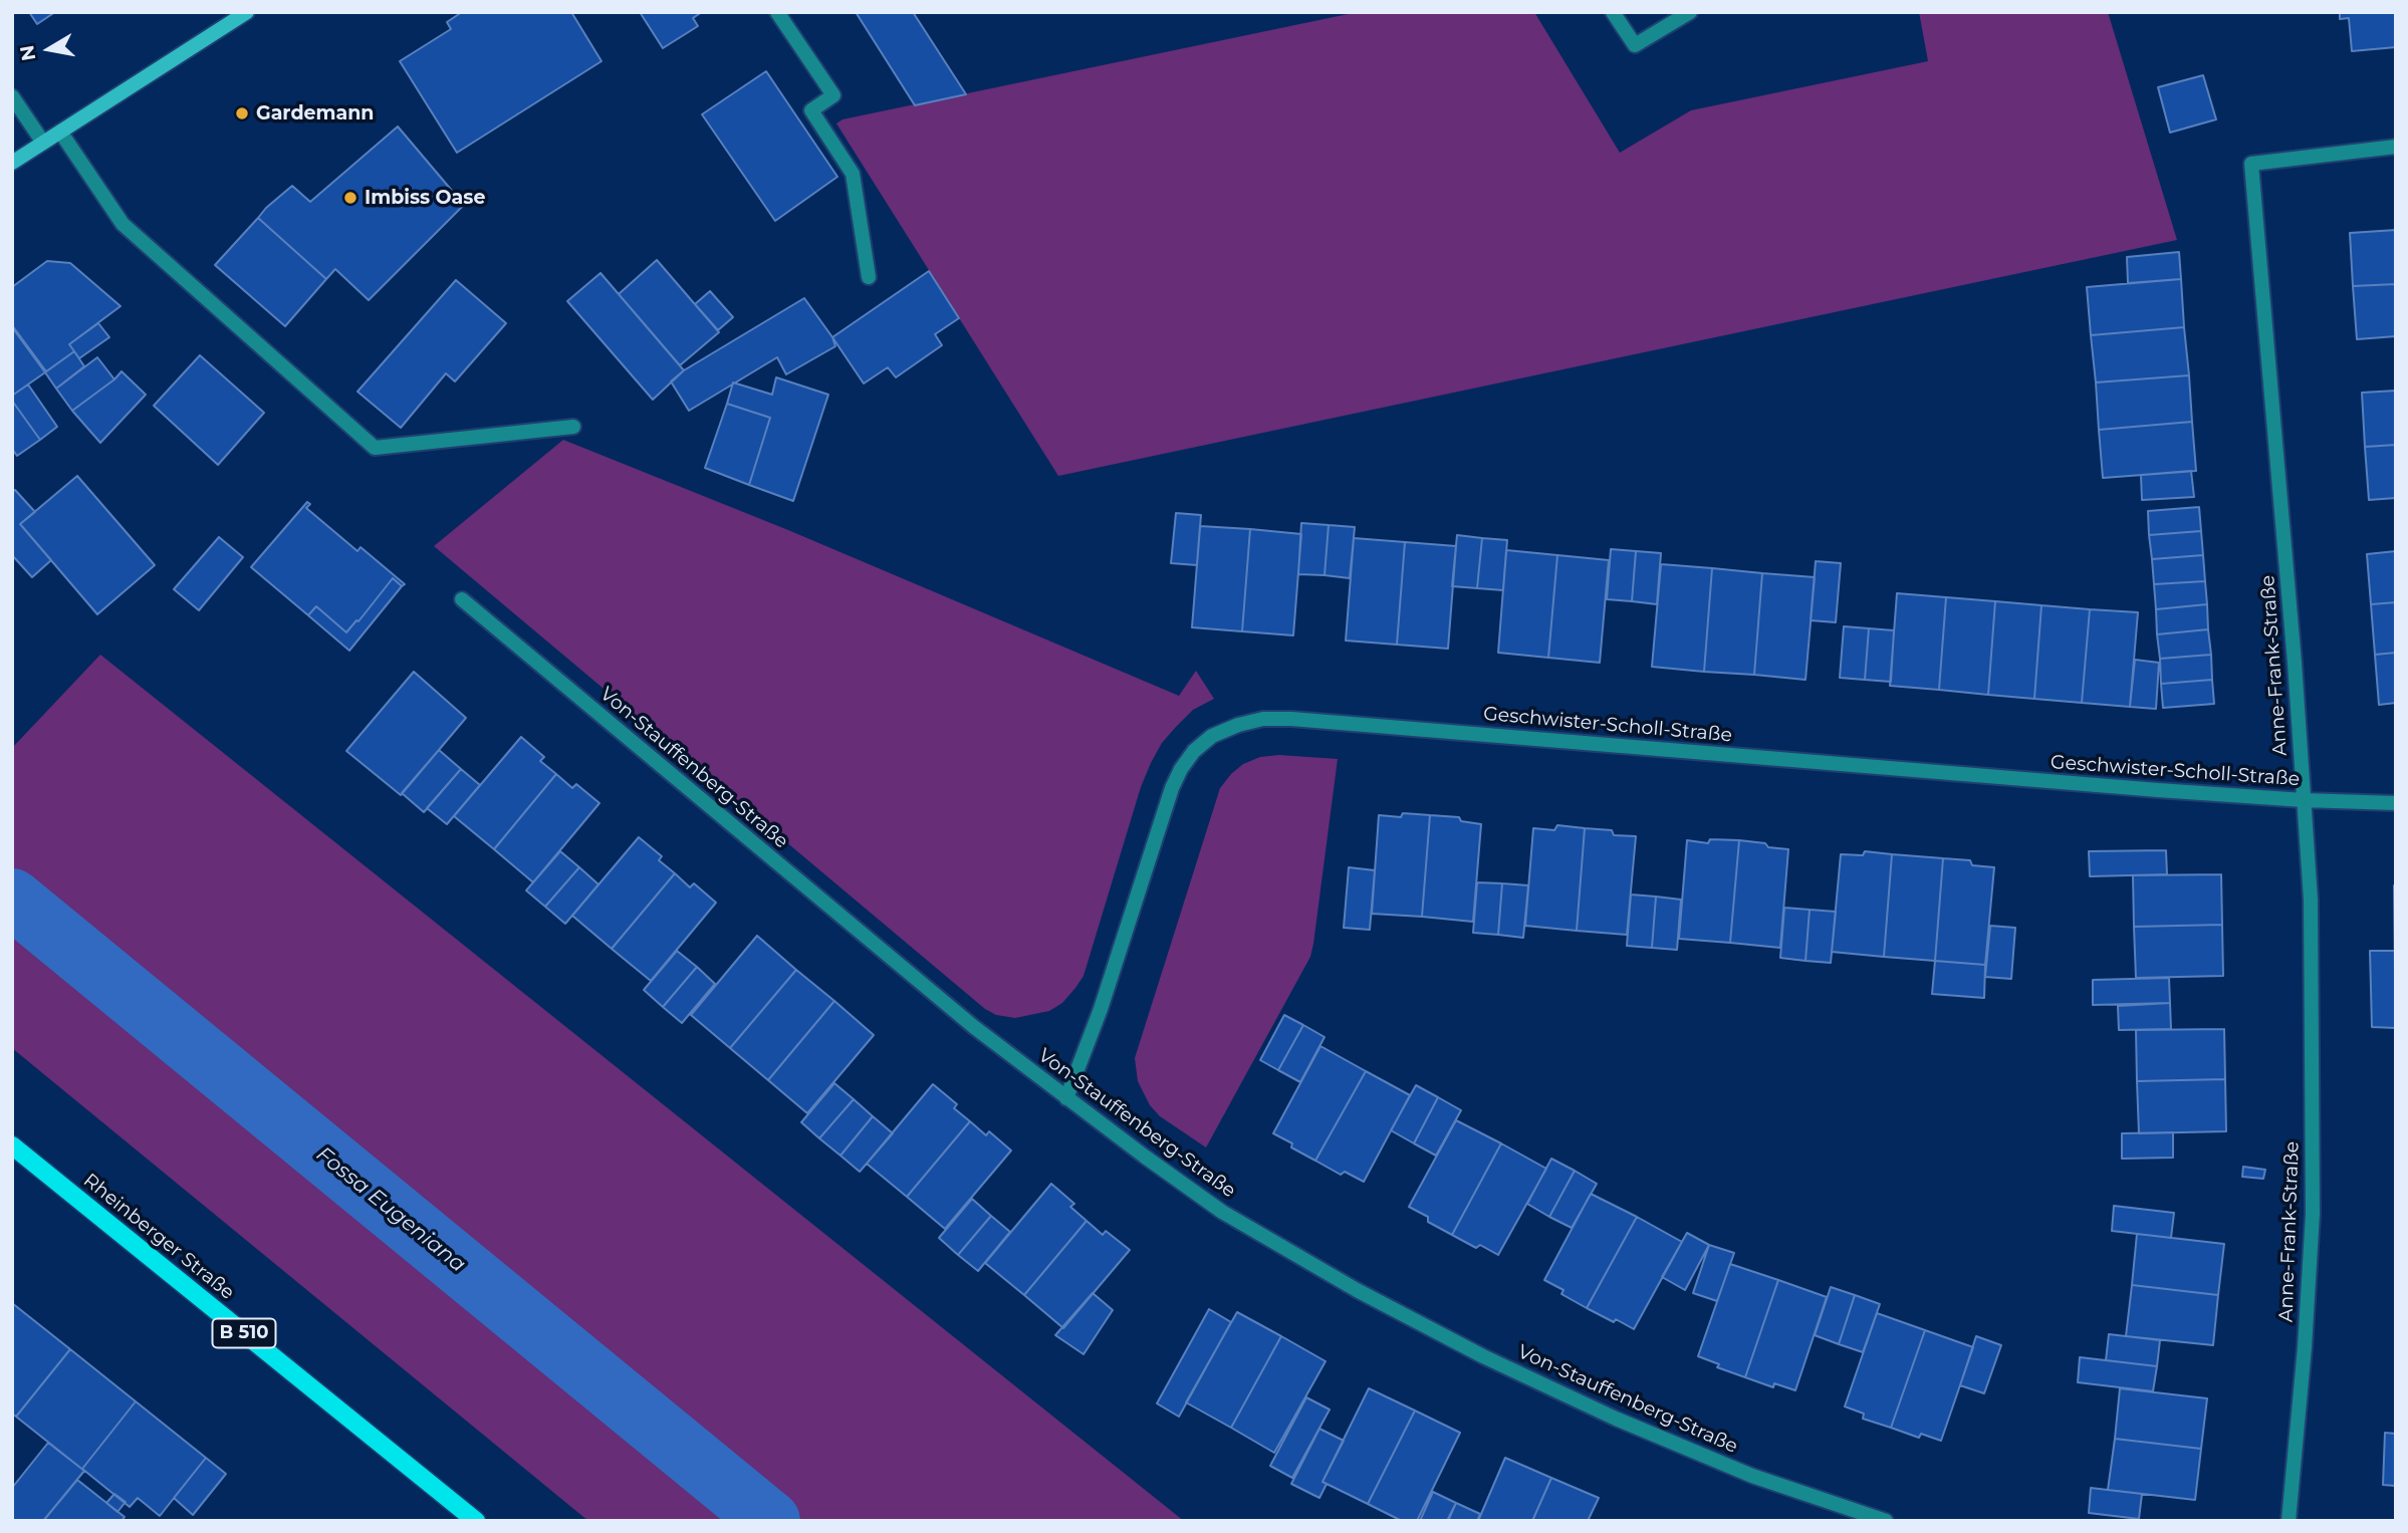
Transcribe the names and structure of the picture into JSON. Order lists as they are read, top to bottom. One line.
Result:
{"streets":{"main road":["Rheinberger Straße","B 510"],"street":["Anne-Frank-Straße","Geschwister-Scholl-Straße","Von-Stauffenberg-Straße"]},"crossings":[["Anne-Frank-Straße","Geschwister-Scholl-Straße"],["Geschwister-Scholl-Straße","Von-Stauffenberg-Straße"]],"water":["Fossa Eugeniana"],"places":["Gardemann","Imbiss Oase"],"north":"left"}
